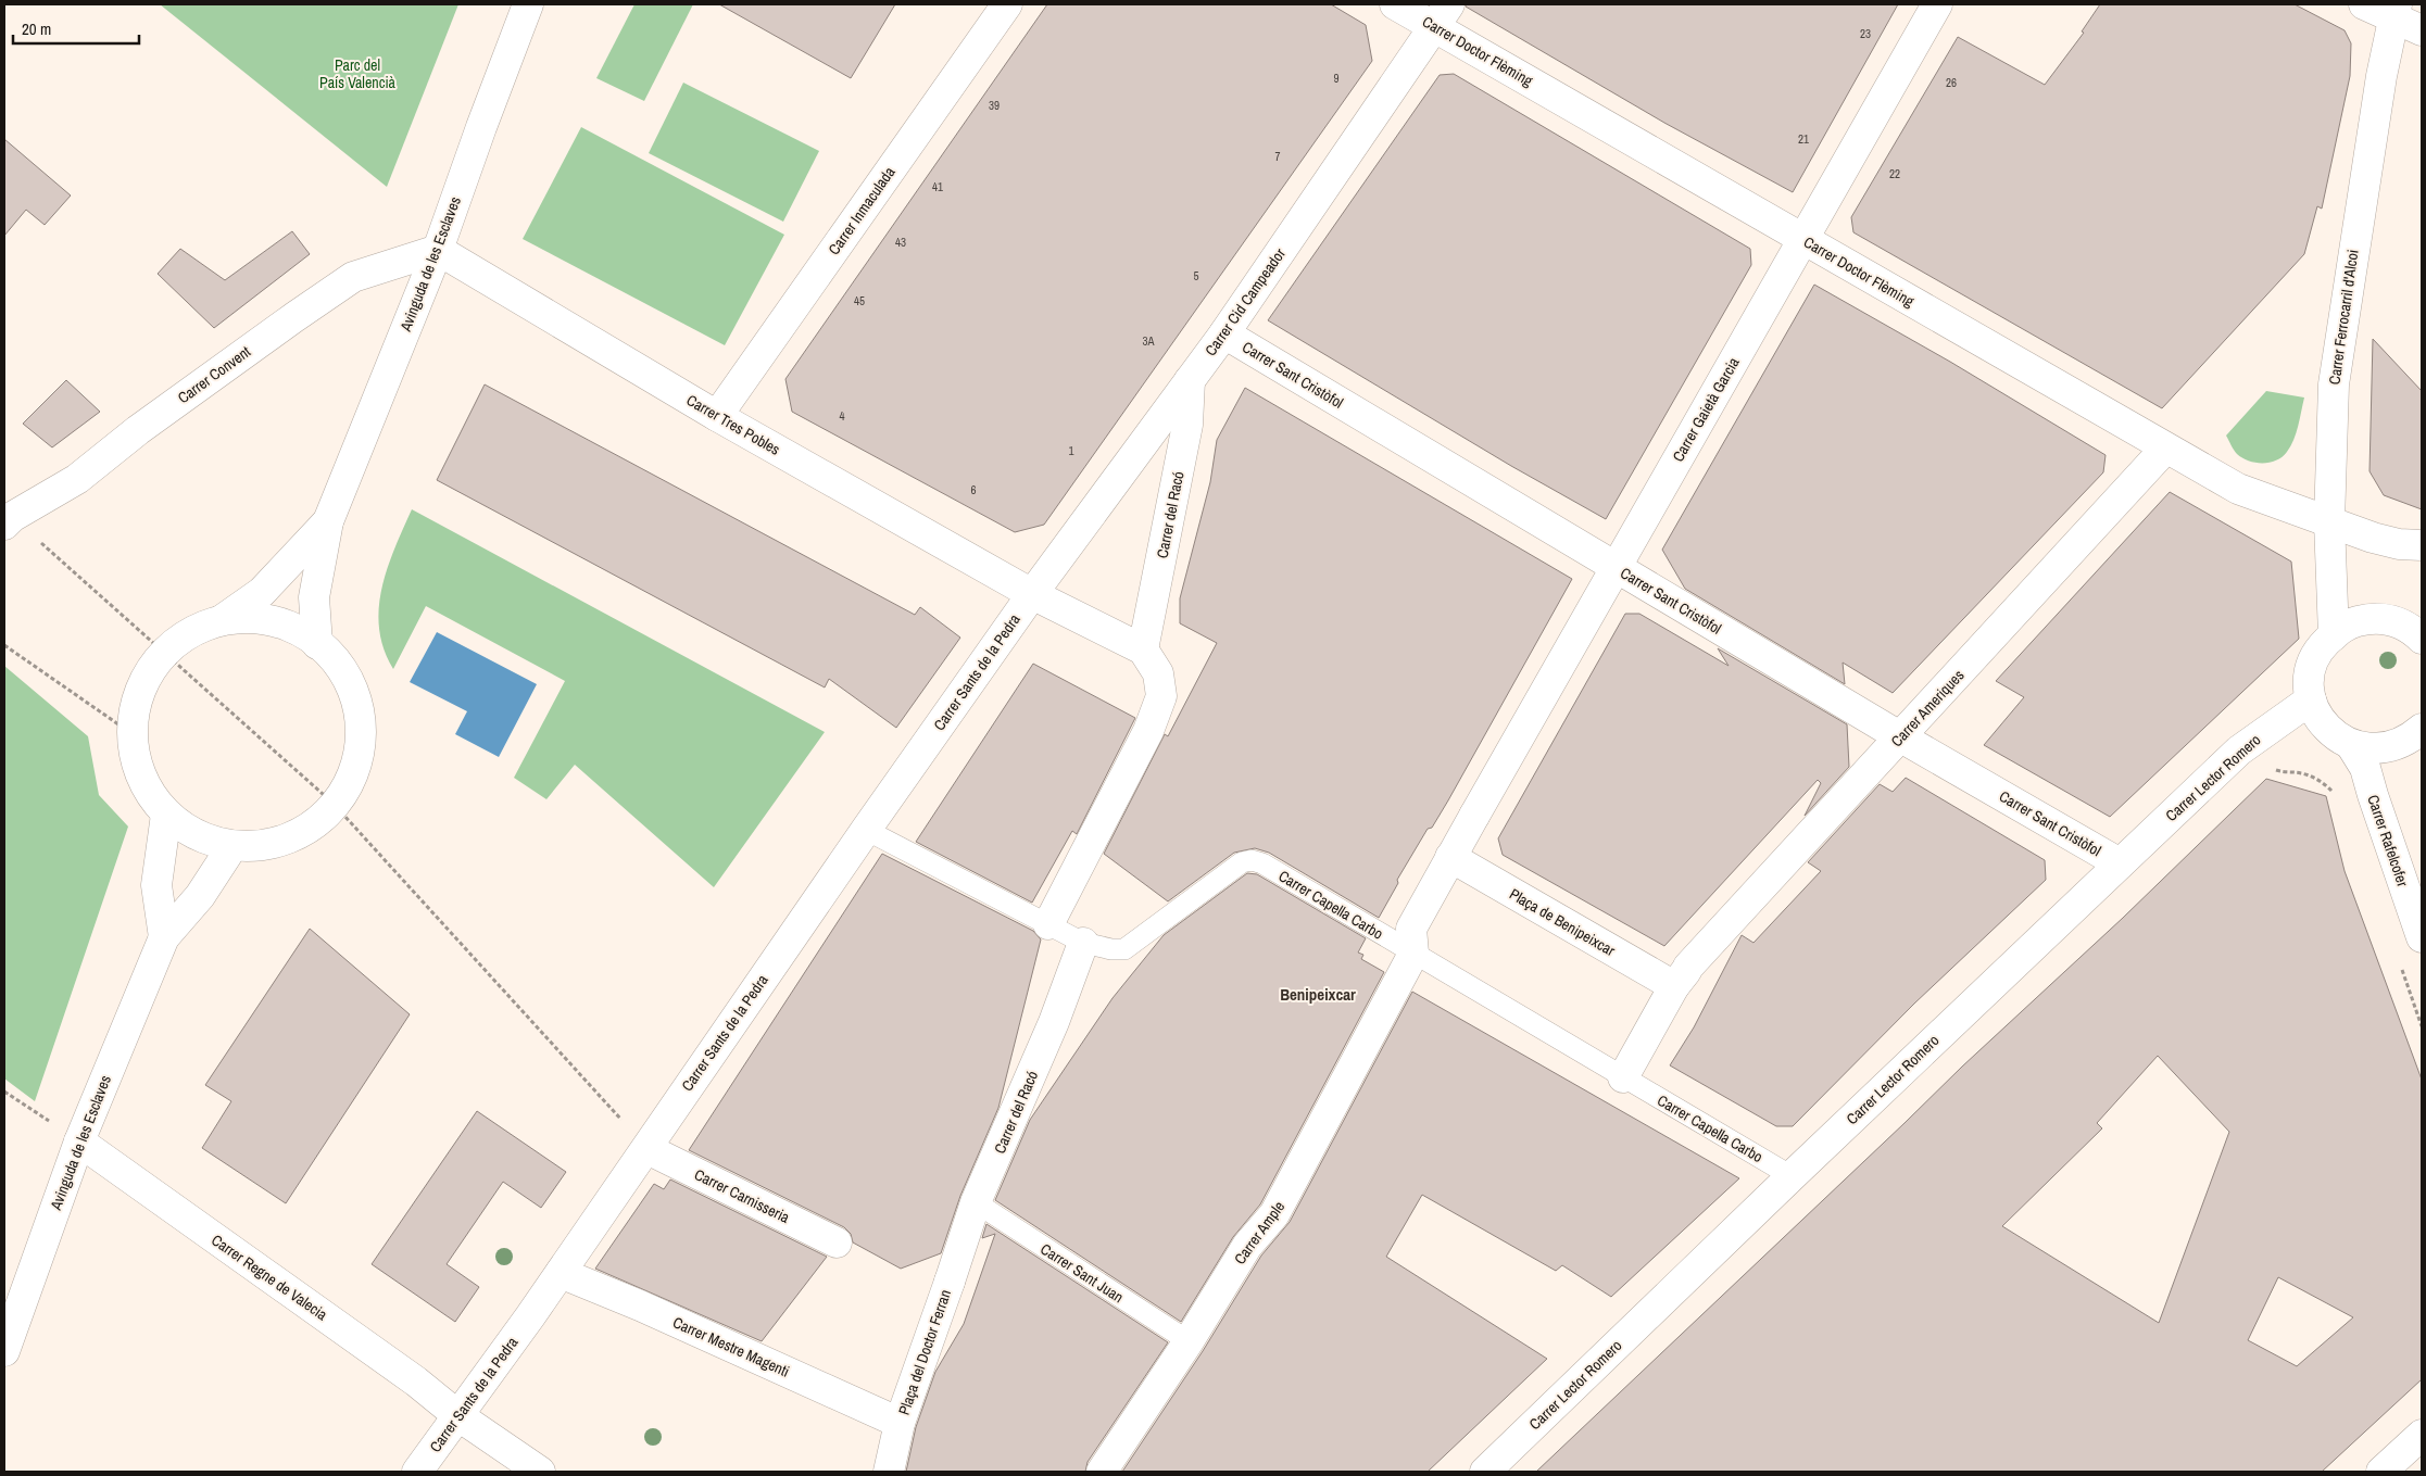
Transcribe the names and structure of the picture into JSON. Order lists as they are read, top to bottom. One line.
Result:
{"streets":{"street":["Carrer Doctor Flèming","Carrer Inmaculada","Avinguda de les Esclaves","Carrer Cid Campeador","Carrer Ferrocarril d'Alcoi","Carrer Convent","Carrer Sant Cristòfol","Carrer Gaietà Garcia","Carrer Tres Pobles","Carrer del Racó","Carrer Sants de la Pedra","Carrer Ameriques","Carrer Lector Romero","Carrer Rafelcofer","Plaça de Benipeixcar","Carrer Carnisseria","Carrer Ample","Carrer Regne de Valecia","Carrer Mestre Magenti","Plaça del Doctor Ferran"],"lane":["Carrer Capella Carbo","Carrer Sant Juan"]},"crossings":[["Carrer Doctor Flèming","Carrer Cid Campeador"],["Carrer Doctor Flèming","Carrer Ferrocarril d'Alcoi"],["Carrer Doctor Flèming","Carrer Gaietà Garcia"],["Carrer Doctor Flèming","Carrer Ameriques"],["Carrer Inmaculada","Carrer Tres Pobles"],["Avinguda de les Esclaves","Carrer Convent"],["Avinguda de les Esclaves","Carrer Tres Pobles"],["Avinguda de les Esclaves","Carrer Regne de Valecia"],["Carrer Cid Campeador","Carrer Sant Cristòfol"],["Carrer Cid Campeador","Carrer Tres Pobles"],["Carrer Cid Campeador","Carrer del Racó"],["Carrer Cid Campeador","Carrer Sants de la Pedra"],["Carrer Convent","Carrer Tres Pobles"],["Carrer Sant Cristòfol","Carrer Gaietà Garcia"],["Carrer Sant Cristòfol","Carrer Ameriques"],["Carrer Sant Cristòfol","Carrer Lector Romero"],["Carrer Gaietà Garcia","Plaça de Benipeixcar"],["Carrer Tres Pobles","Carrer Sants de la Pedra"],["Carrer del Racó","Carrer Capella Carbo"],["Carrer del Racó","Carrer Sant Juan"],["Carrer del Racó","Plaça del Doctor Ferran"],["Carrer Sants de la Pedra","Carrer Capella Carbo"],["Carrer Sants de la Pedra","Carrer Carnisseria"],["Carrer Sants de la Pedra","Carrer Regne de Valecia"],["Carrer Sants de la Pedra","Carrer Mestre Magenti"],["Carrer Ameriques","Plaça de Benipeixcar"],["Carrer Lector Romero","Carrer Capella Carbo"],["Carrer Capella Carbo","Carrer Ample"],["Carrer Ample","Carrer Sant Juan"],["Carrer Mestre Magenti","Plaça del Doctor Ferran"]],"districts":["Benipeixcar"],"parks":["Parc del País Valencià"],"house_numbers":["23","9","26","39","21","7","22","41","43","5","45","3A","4","1","6"],"scale_bar":"20 m"}
